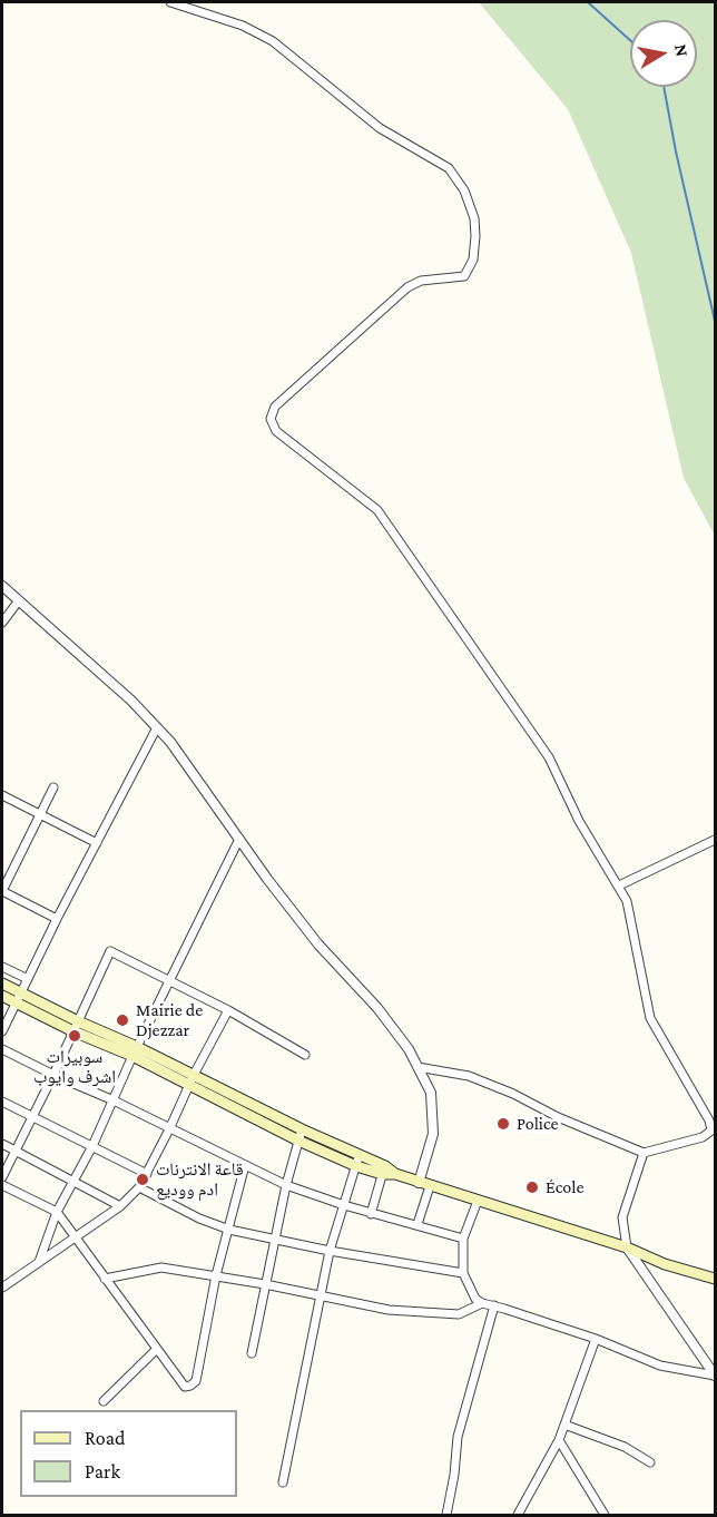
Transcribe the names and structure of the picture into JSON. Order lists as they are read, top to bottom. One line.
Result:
{"places":["Mairie de Djezzar","سوبيرات اشرف وايوب","Police","قاعة الانترنات ادم ووديع","École"],"legend":["Road","Park"],"north":"right"}
